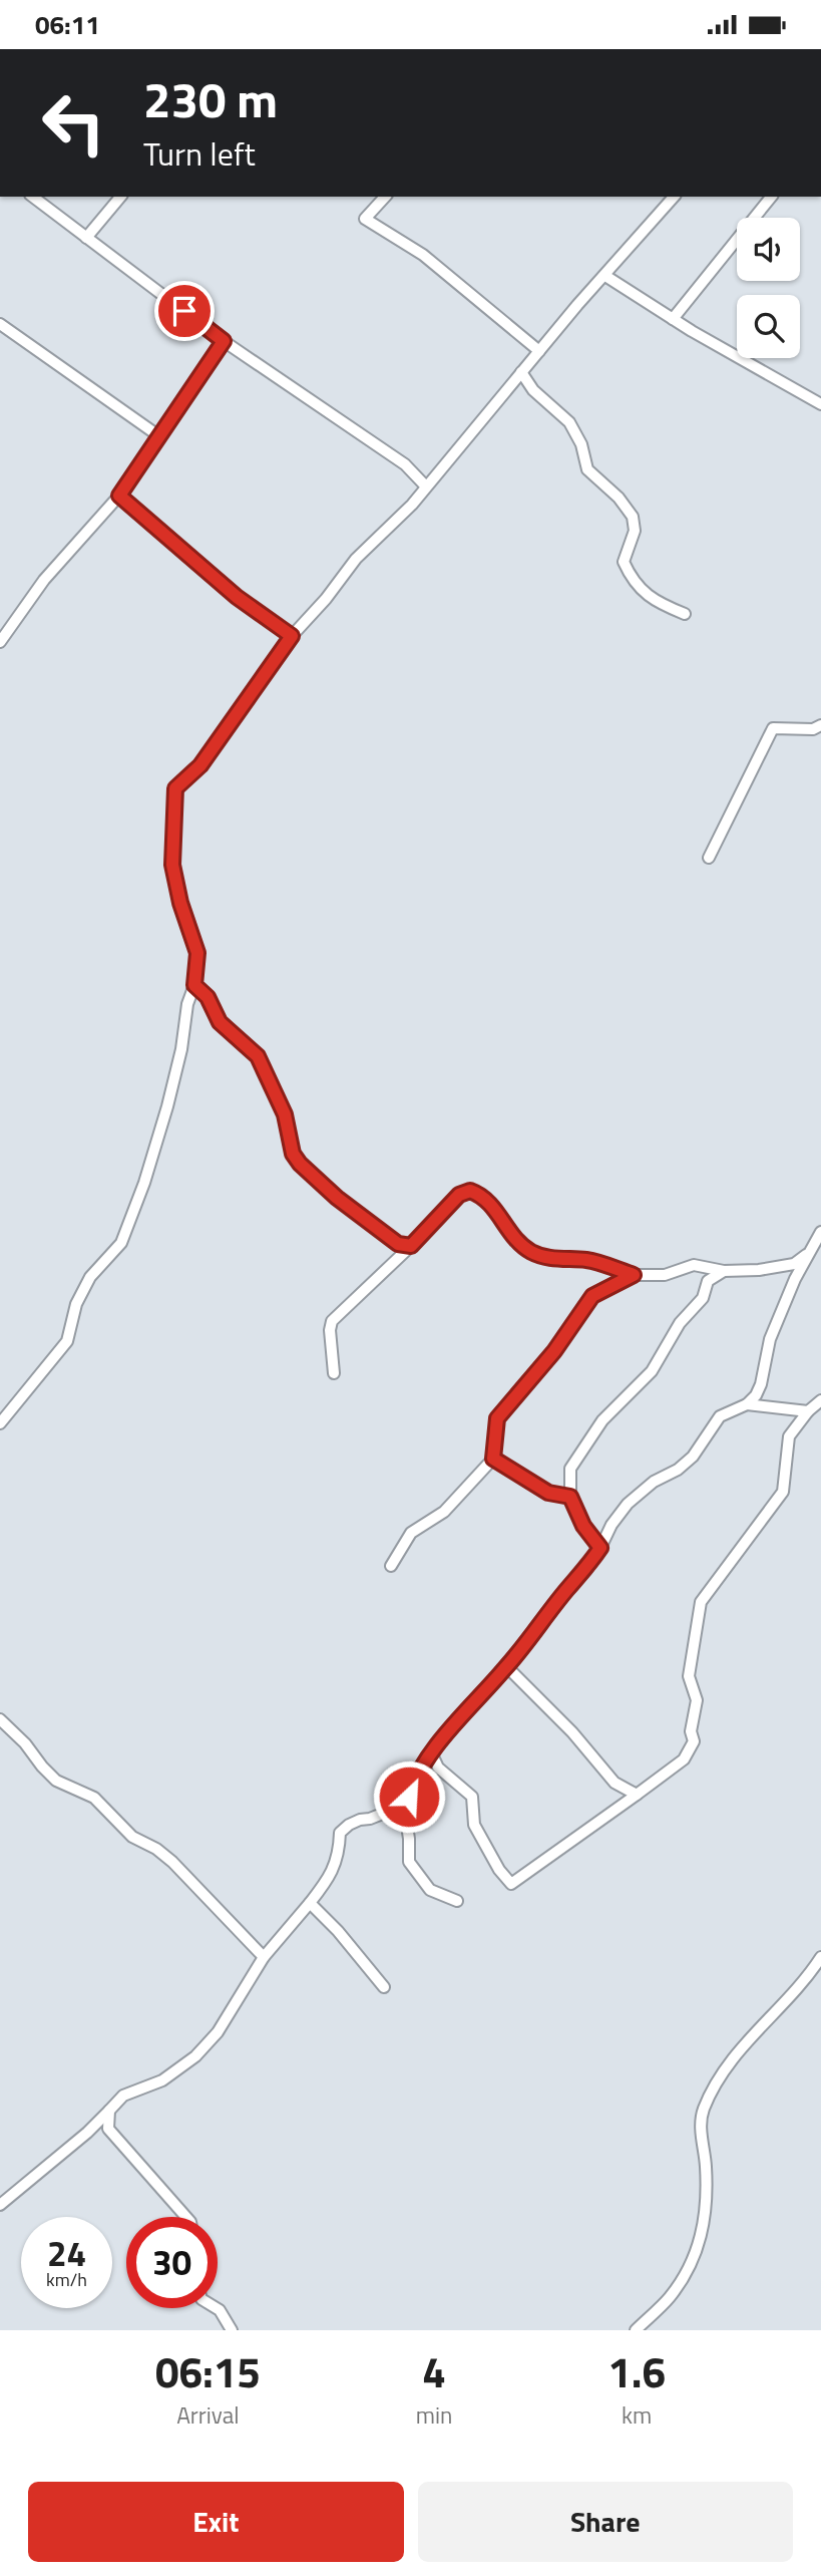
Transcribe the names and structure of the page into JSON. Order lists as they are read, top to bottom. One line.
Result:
{"page":{"status":"06:11","turn":["230 m","Turn left"],"speed":"24 km/h","limit":"30","eta":["06:15","Arrival","4","min","1.6","km"],"buttons":["Exit","Share"]}}
